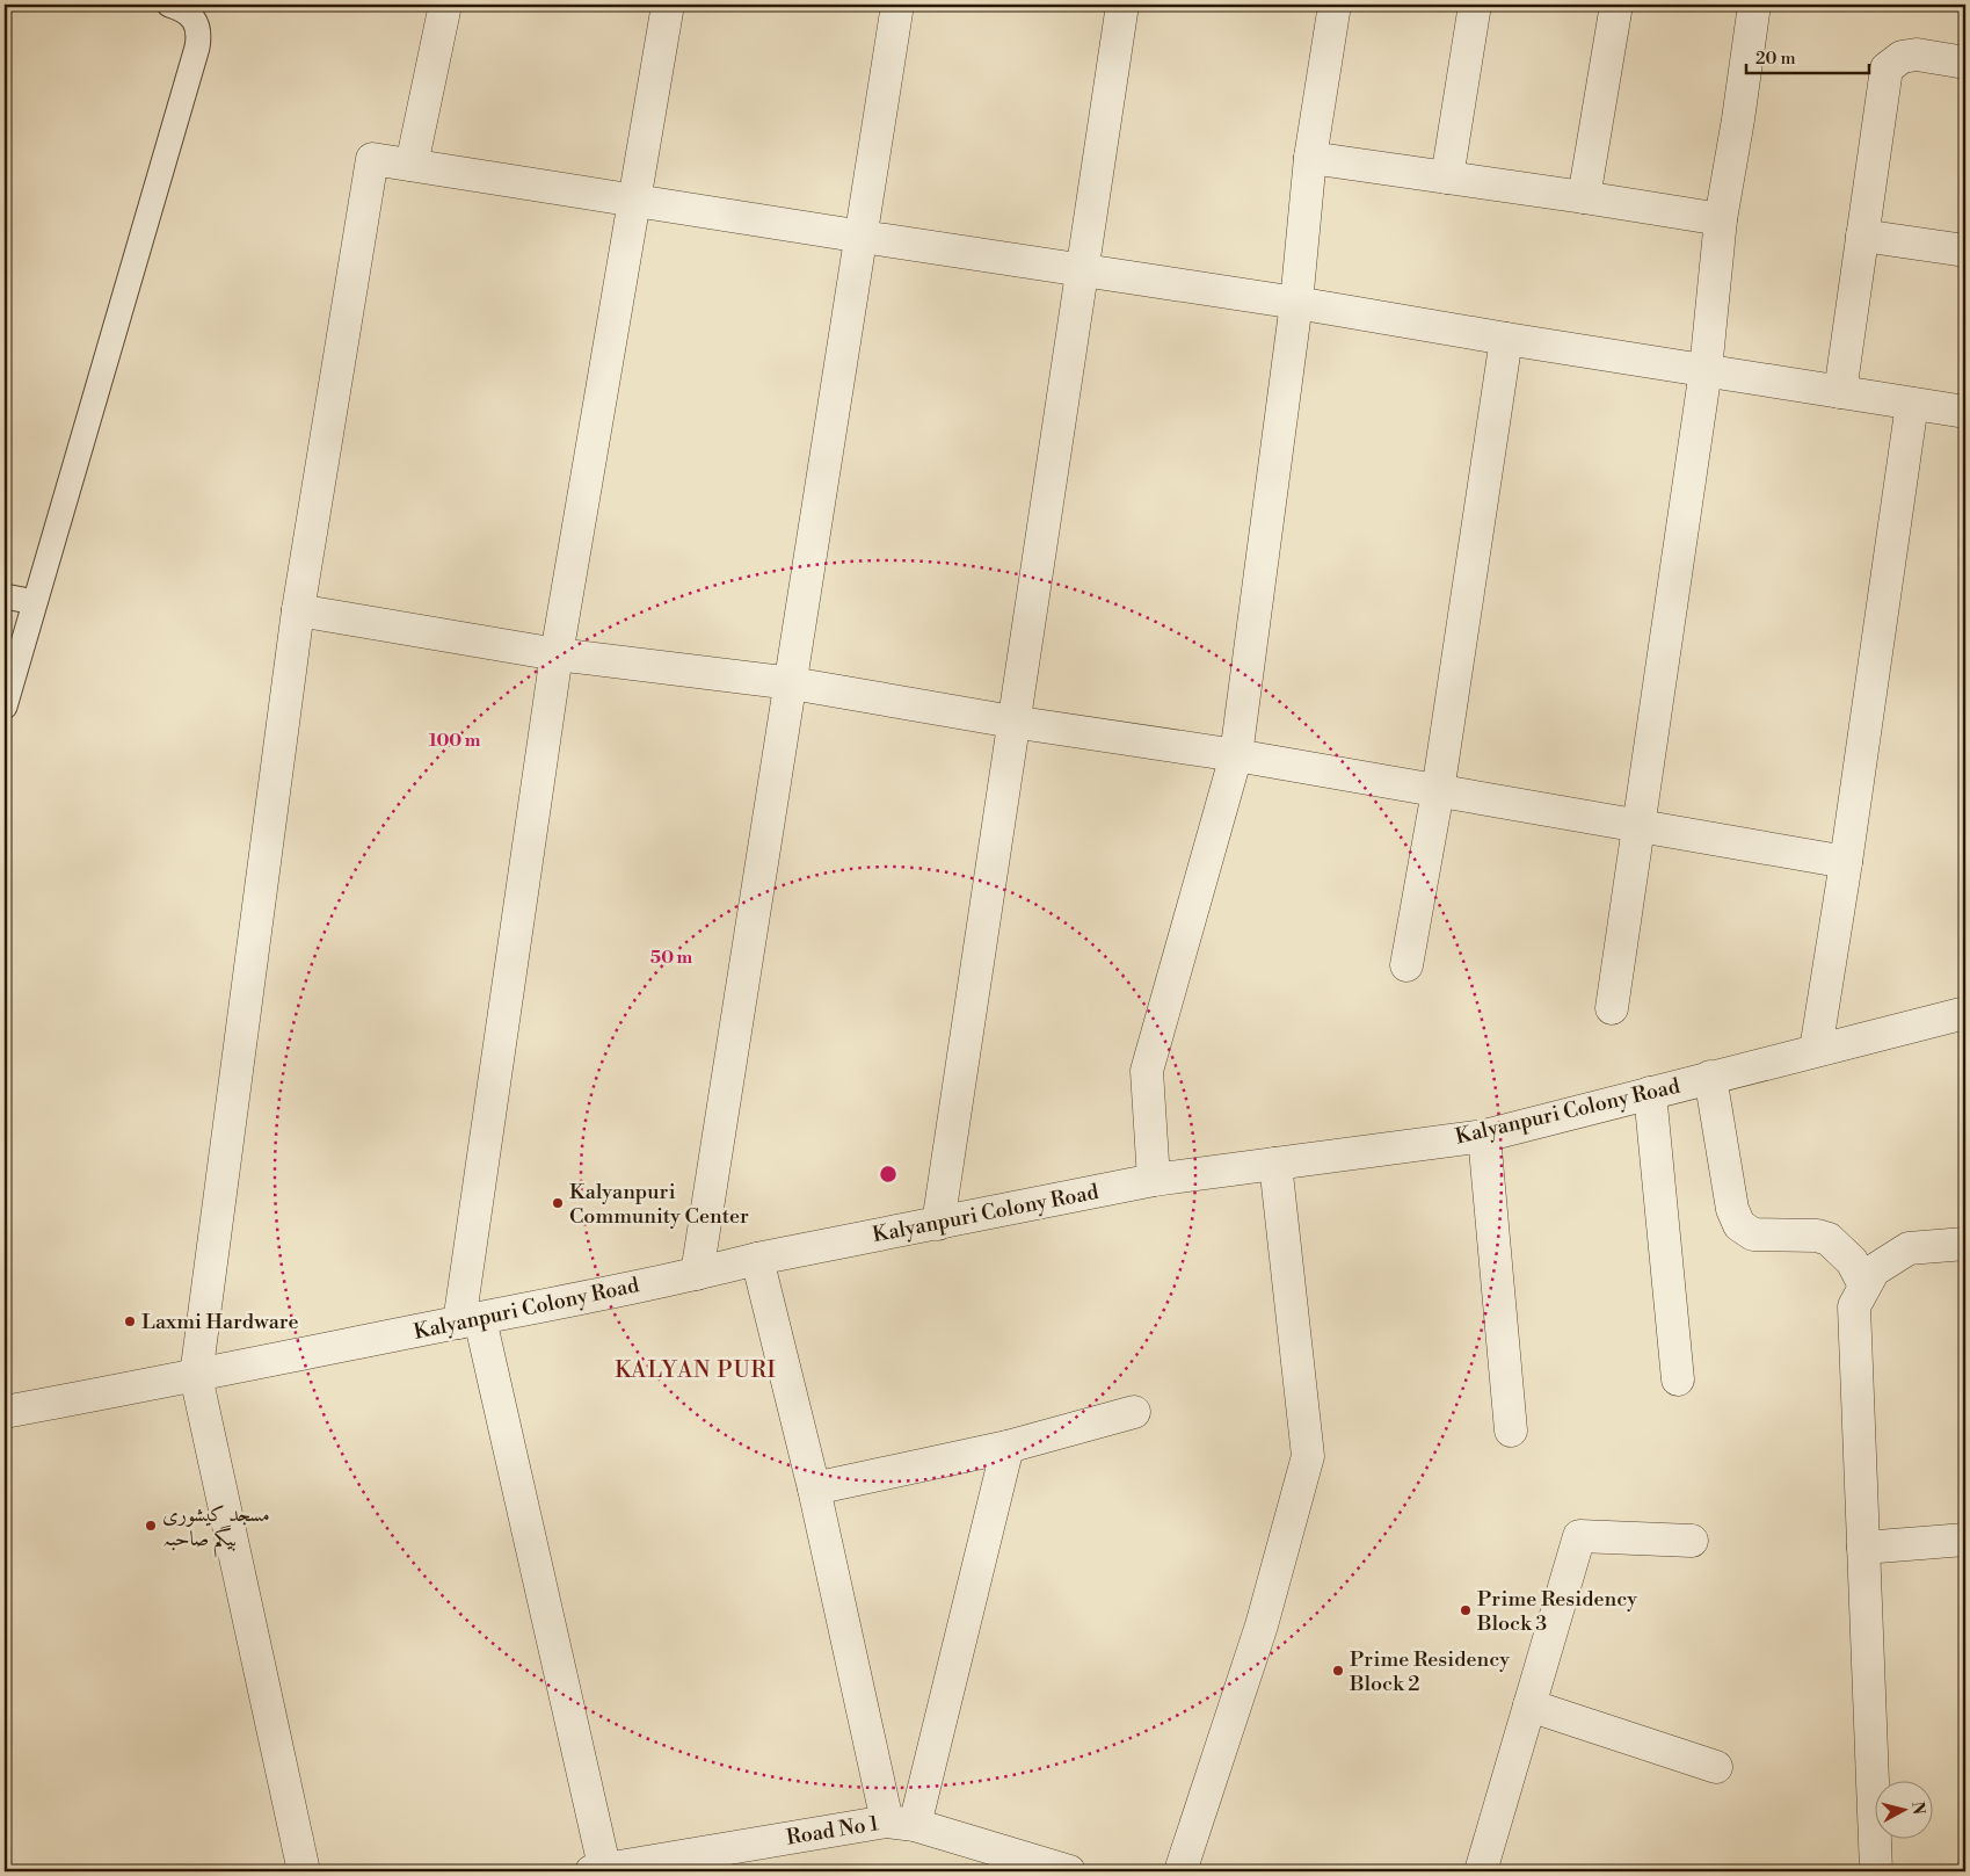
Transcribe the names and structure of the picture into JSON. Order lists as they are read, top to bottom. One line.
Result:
{"streets":{"street":["Kalyanpuri Colony Road","Road No 1"]},"districts":["KALYAN PURI"],"places":["Kalyanpuri Community Center","Laxmi Hardware","مسجد کیشوری بیگم صاحبہ","Prime Residency Block 3","Prime Residency Block 2"],"scale_bar":"20 m","north":"right","rings":["100 m","50 m"]}
